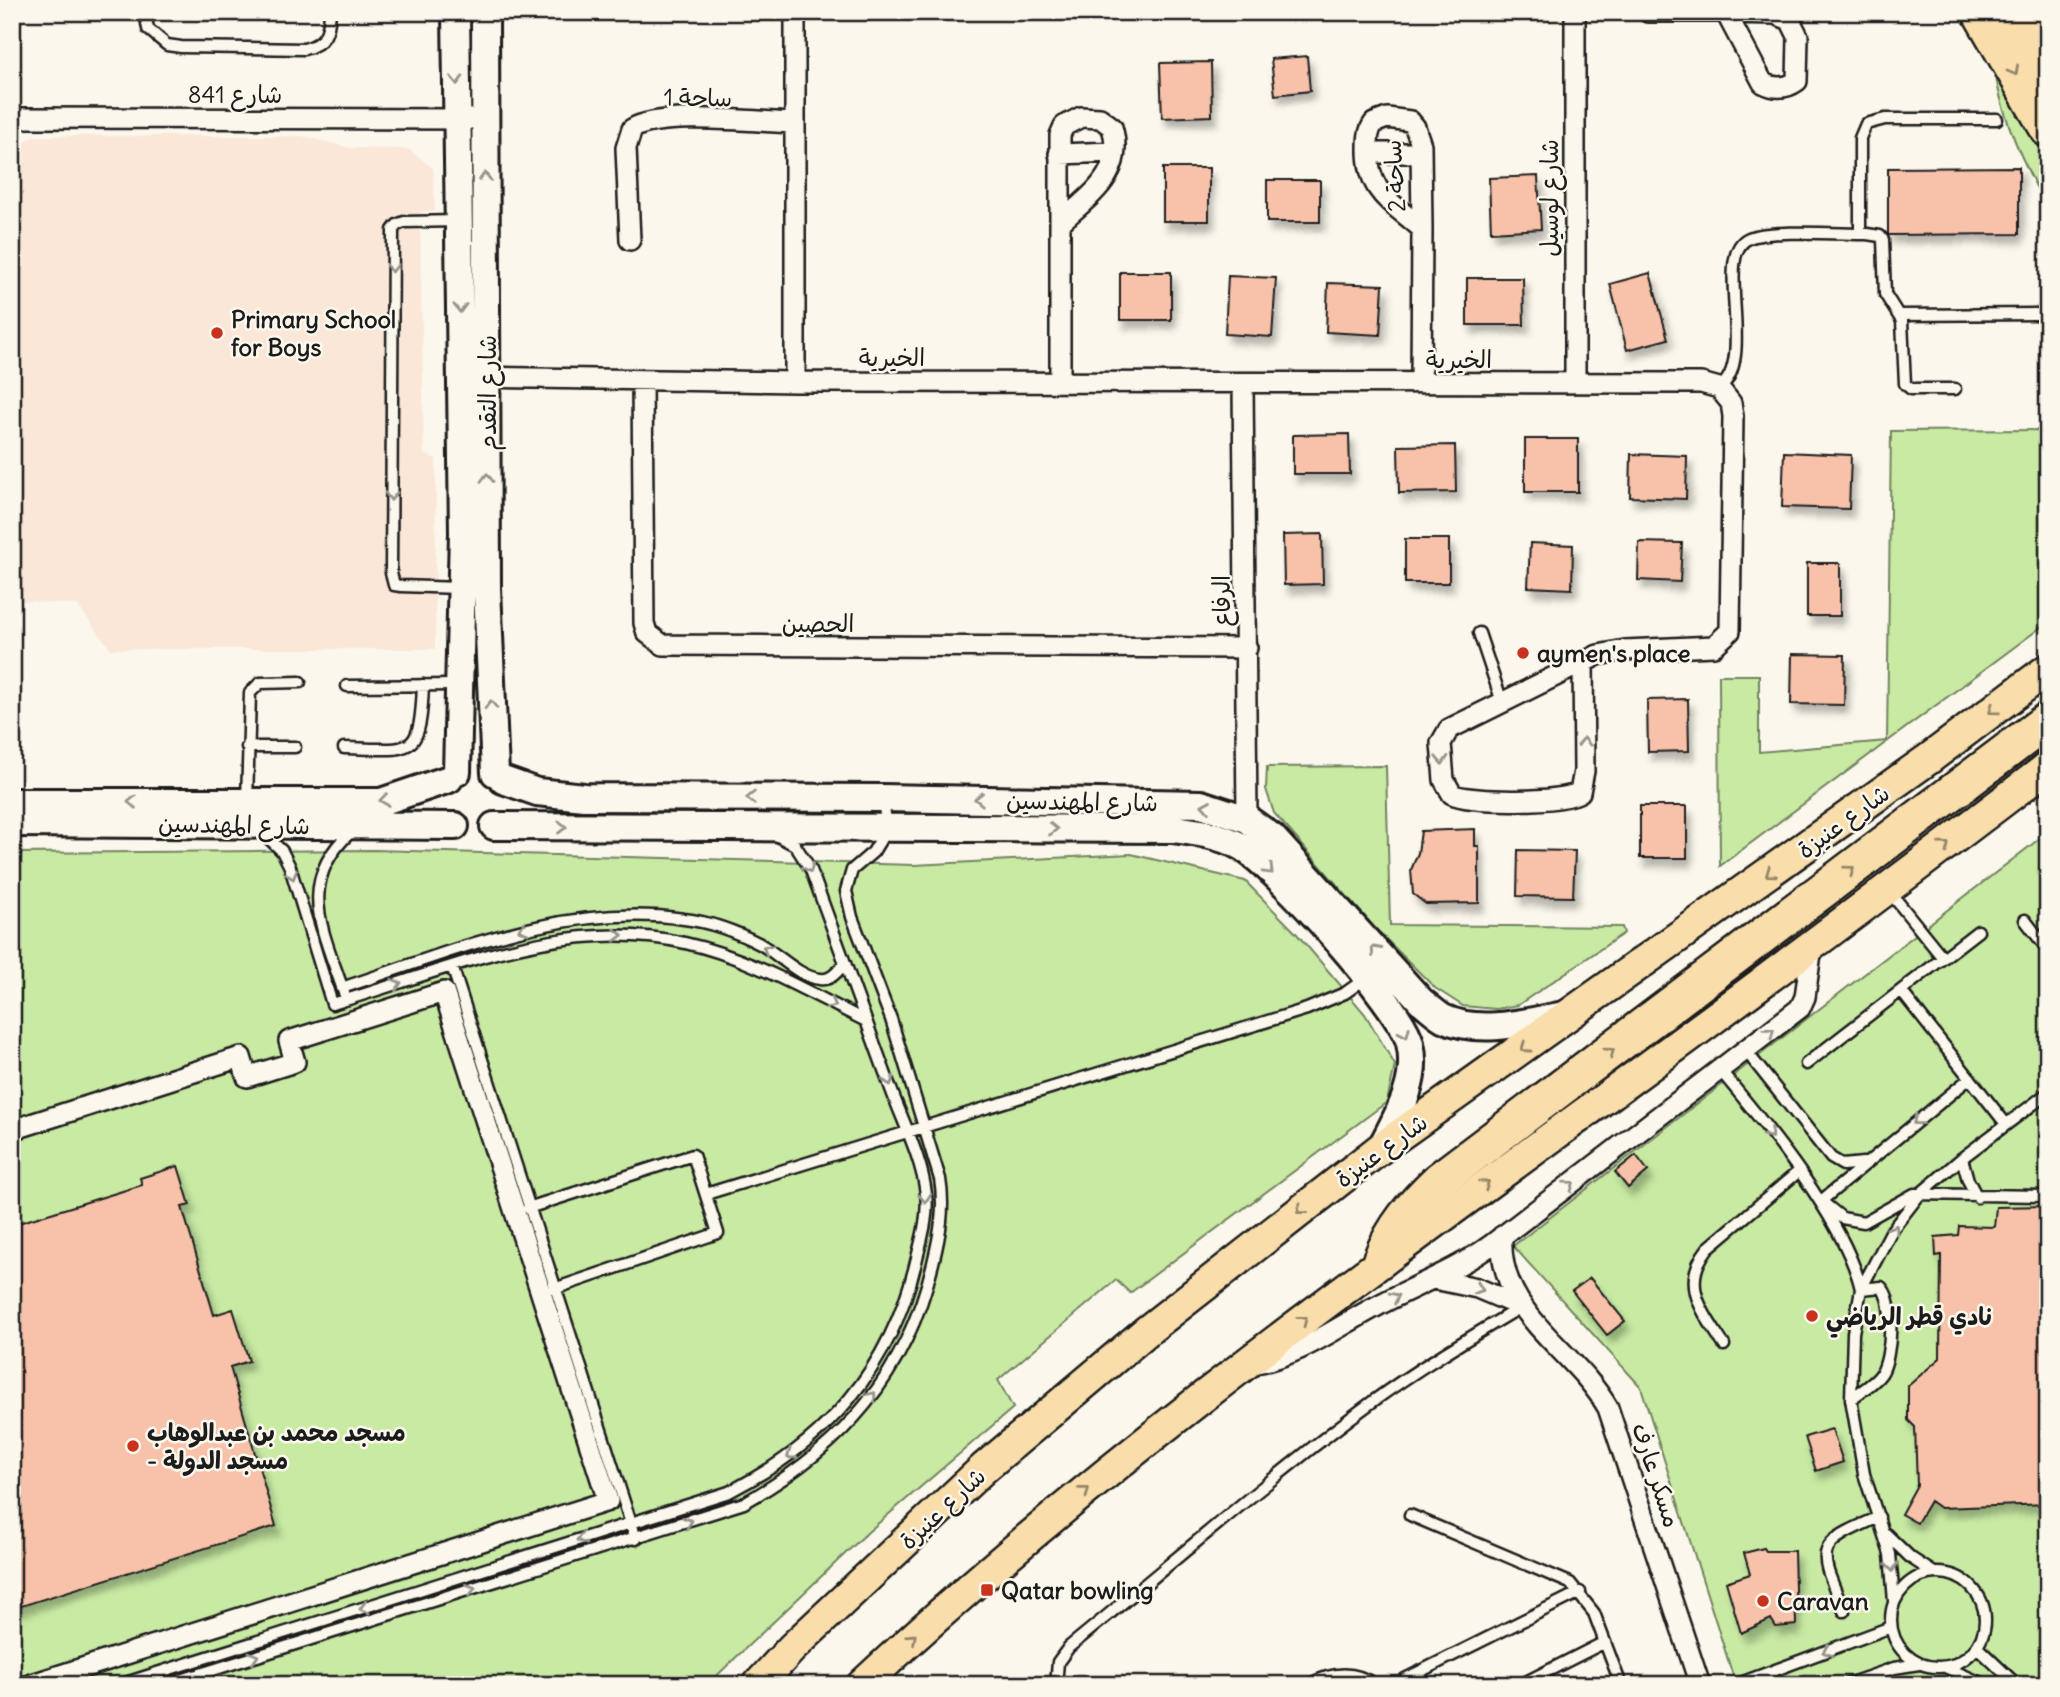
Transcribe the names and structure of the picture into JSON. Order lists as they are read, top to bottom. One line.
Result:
{"streets":{"main road":["شارع عنيزة"],"street":["شارع 841","ساحة 1","ساحة 2","شارع لوسيل","الخيرية","شارع التقدم","الرفاع","الحصين","شارع المهندسين","مسكر عارف"]},"crossings":[["شارع 841","شارع التقدم"],["ساحة 2","الخيرية"],["شارع لوسيل","الخيرية"],["الخيرية","شارع التقدم"],["الخيرية","الرفاع"],["الخيرية","الحصين"],["شارع التقدم","شارع المهندسين"],["الرفاع","الحصين"],["الرفاع","شارع المهندسين"],["شارع المهندسين","شارع عنيزة"]],"places":{"other":["Primary School for Boys","aymen's place","نادي قطر الرياضي","مسجد محمد بن عبدالوهاب - مسجد الدولة","Caravan"],"transit":["Qatar bowling"]}}
